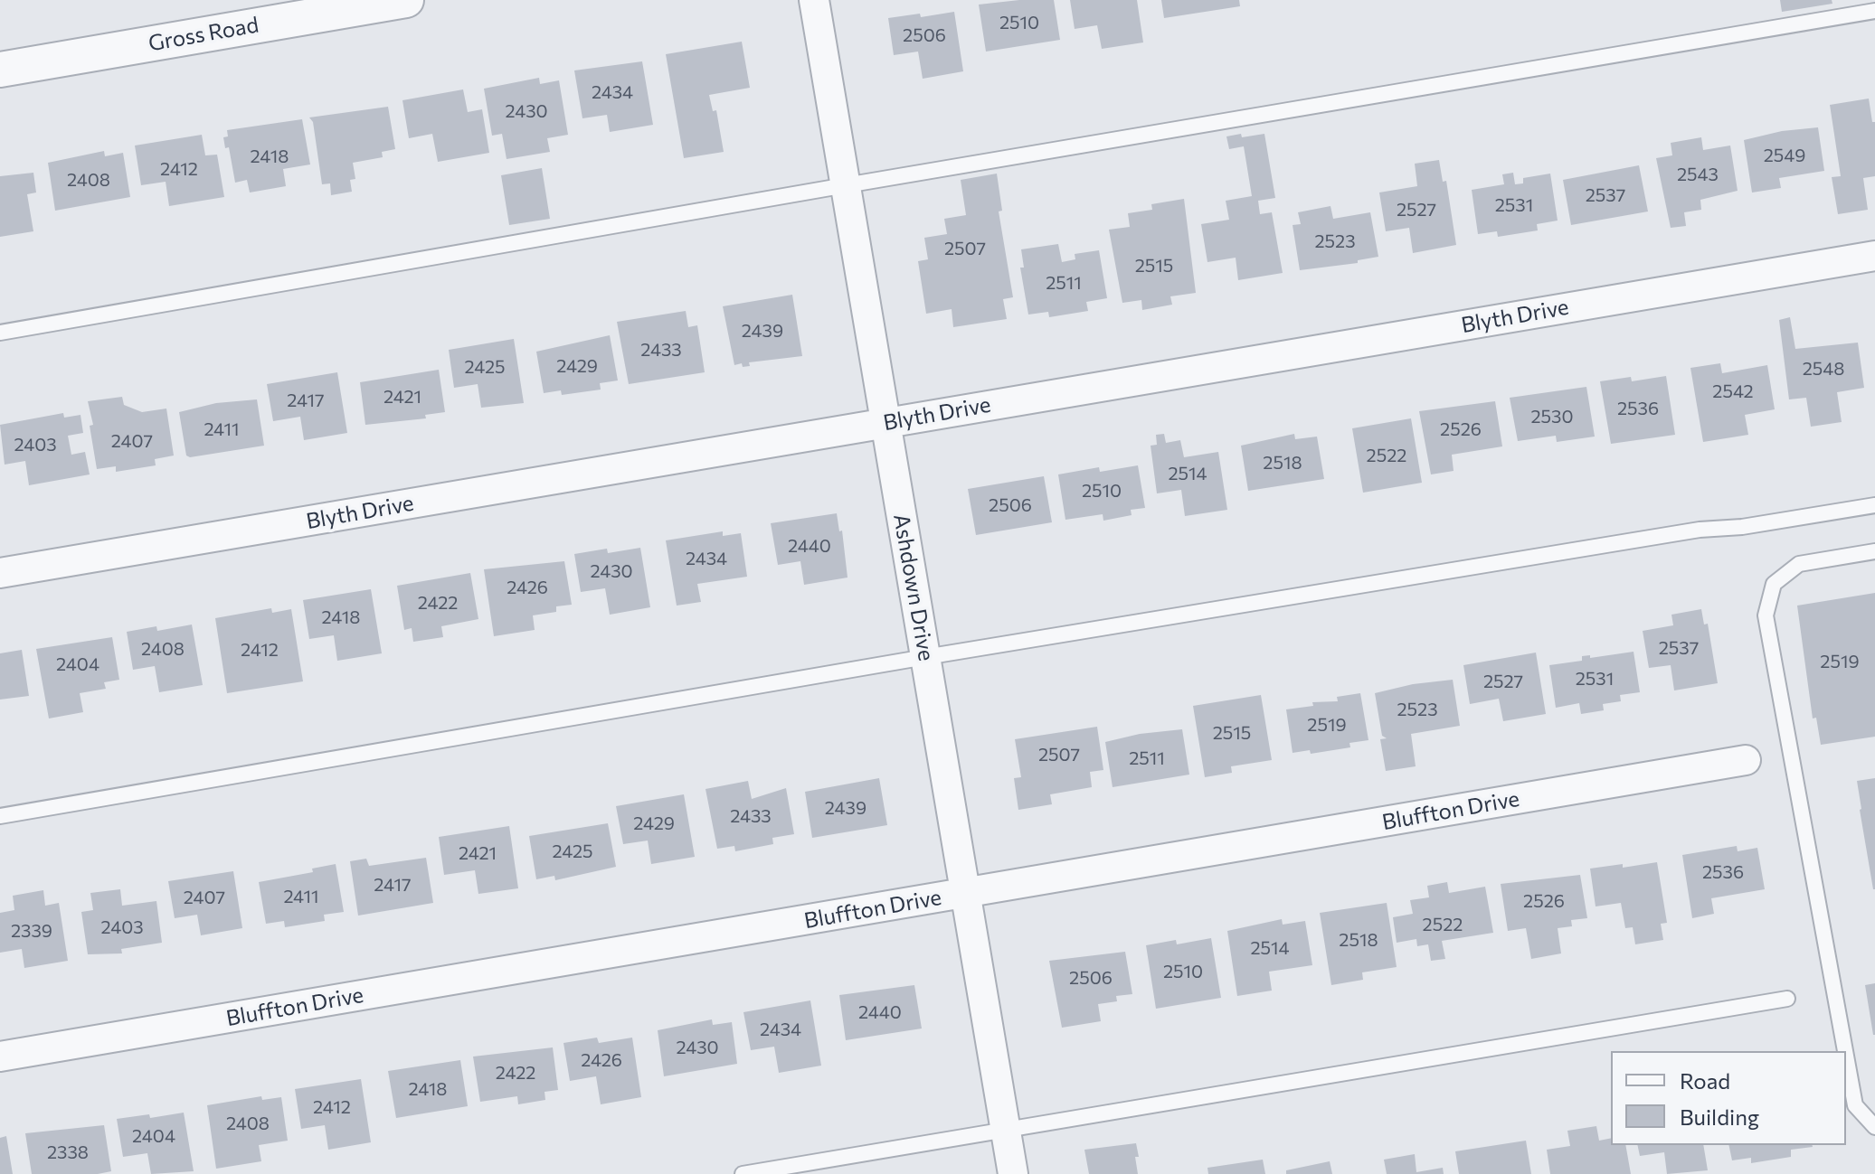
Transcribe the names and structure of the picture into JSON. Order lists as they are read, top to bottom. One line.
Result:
{"streets":{"street":["Gross Road","Blyth Drive","Ashdown Drive","Bluffton Drive"]},"crossings":[["Blyth Drive","Ashdown Drive"],["Ashdown Drive","Bluffton Drive"]],"house_numbers":["2510","2506","2434","2430","2549","2418","2412","2543","2408","2537","2531","2527","2523","2507","2515","2511","2439","2433","2429","2425","2548","2542","2421","2417","2536","2530","2411","2526","2407","2403","2522","2518","2514","2510","2506","2440","2434","2430","2426","2422","2418","2537","2408","2412","2519","2404","2531","2527","2523","2519","2515","2507","2511","2439","2433","2429","2425","2421","2536","2417","2411","2407","2526","2522","2403","2339","2518","2514","2510","2506","2440","2434","2430","2426","2422","2418","2412","2408","2404","2338"],"legend":["Road","Building"]}
